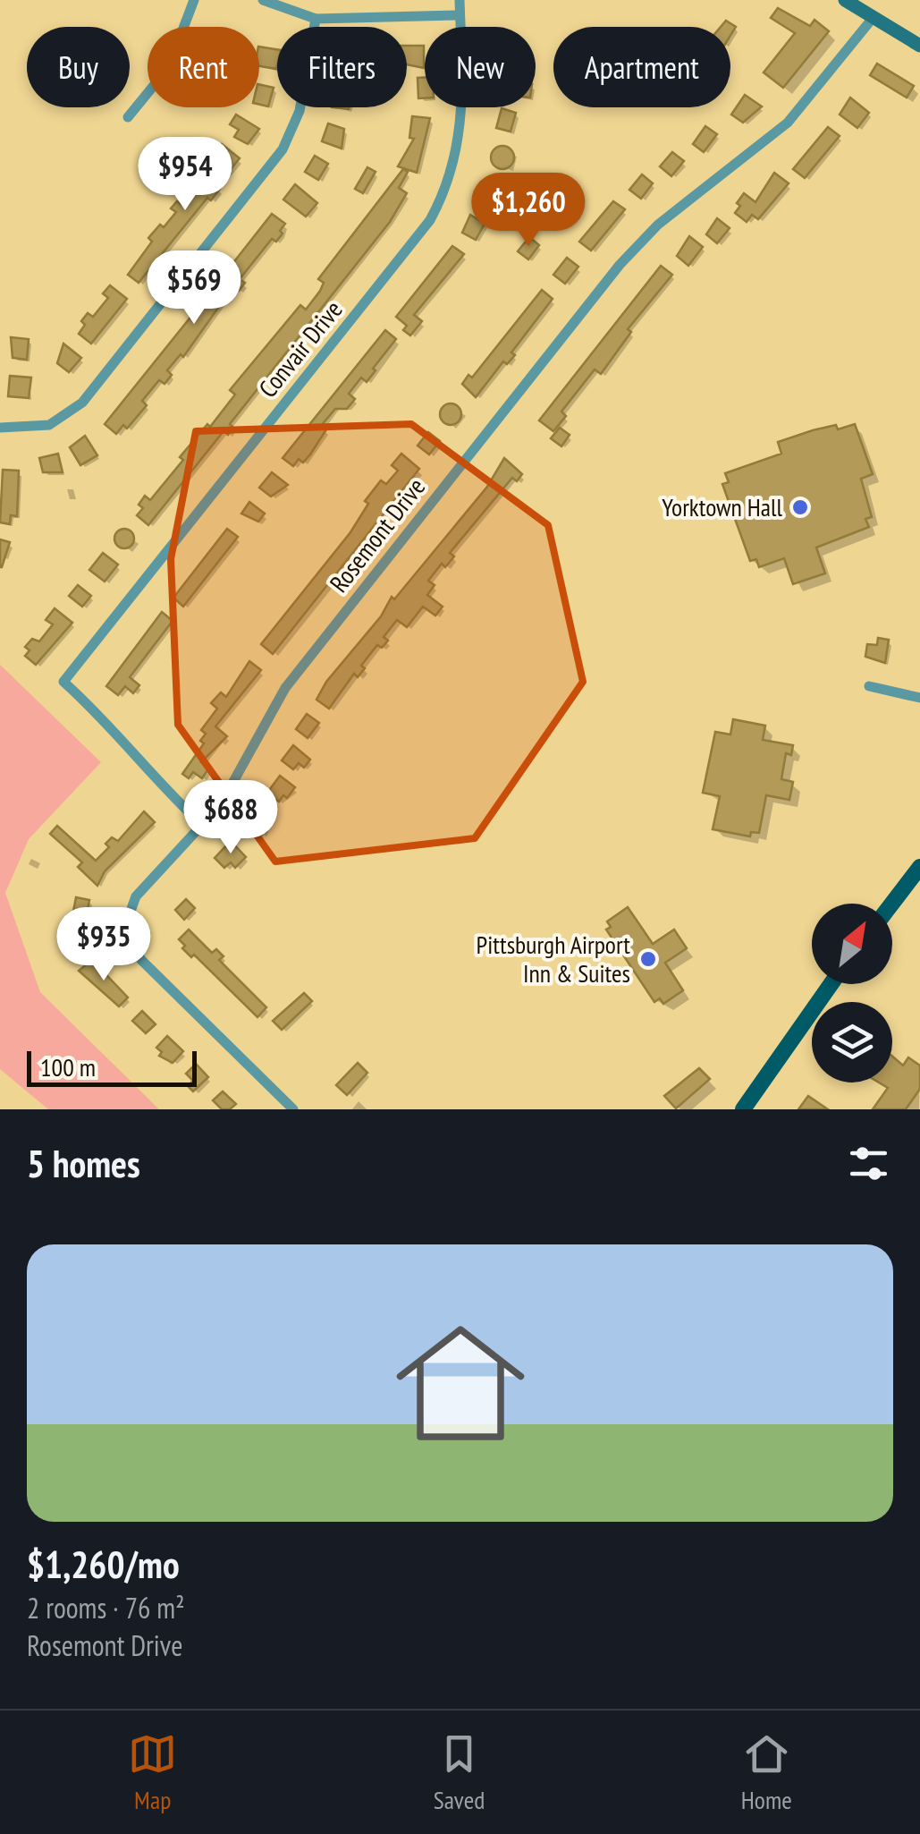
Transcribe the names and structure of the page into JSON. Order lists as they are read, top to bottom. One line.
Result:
{"streets":{"street":["Convair Drive","Rosemont Drive"]},"crossings":[["Convair Drive","Rosemont Drive"]],"places":["Yorktown Hall","Pittsburgh Airport Inn & Suites"],"scale_bar":"100 m","north":"top right","page":{"chip":["Buy","Rent","Filters","New","Apartment"],"price":["$954","$1,260","$569","$688","$935"],"scale":"100 m","heading":"5 homes","list":[{"name":"$1,260/mo","note":"2 rooms · 76 m² · Rosemont Drive"}],"tabs":["Map","Saved","Home"]}}
